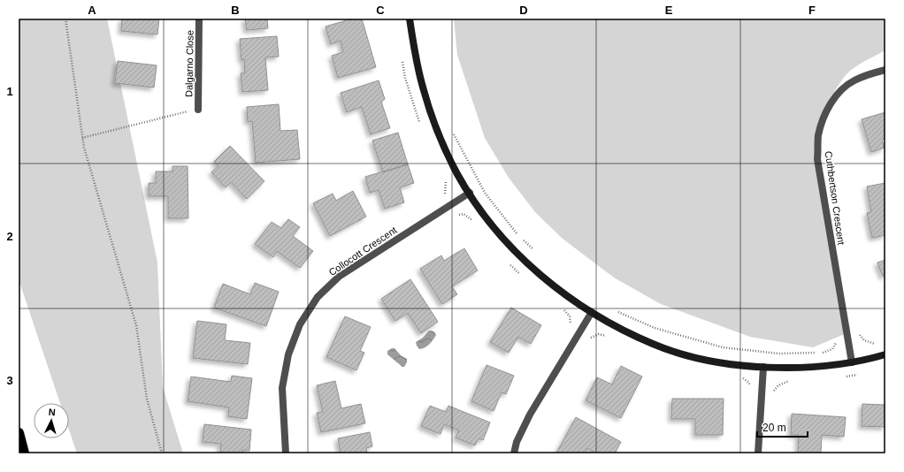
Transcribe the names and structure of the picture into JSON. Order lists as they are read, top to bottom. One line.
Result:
{"streets":{"street":["Dalgarno Close","Cuthbertson Crescent","Collocott Crescent"]},"scale_bar":"20 m","north":"top","grid":{"columns":["A","B","C","D","E","F"],"rows":["1","2","3"]}}
